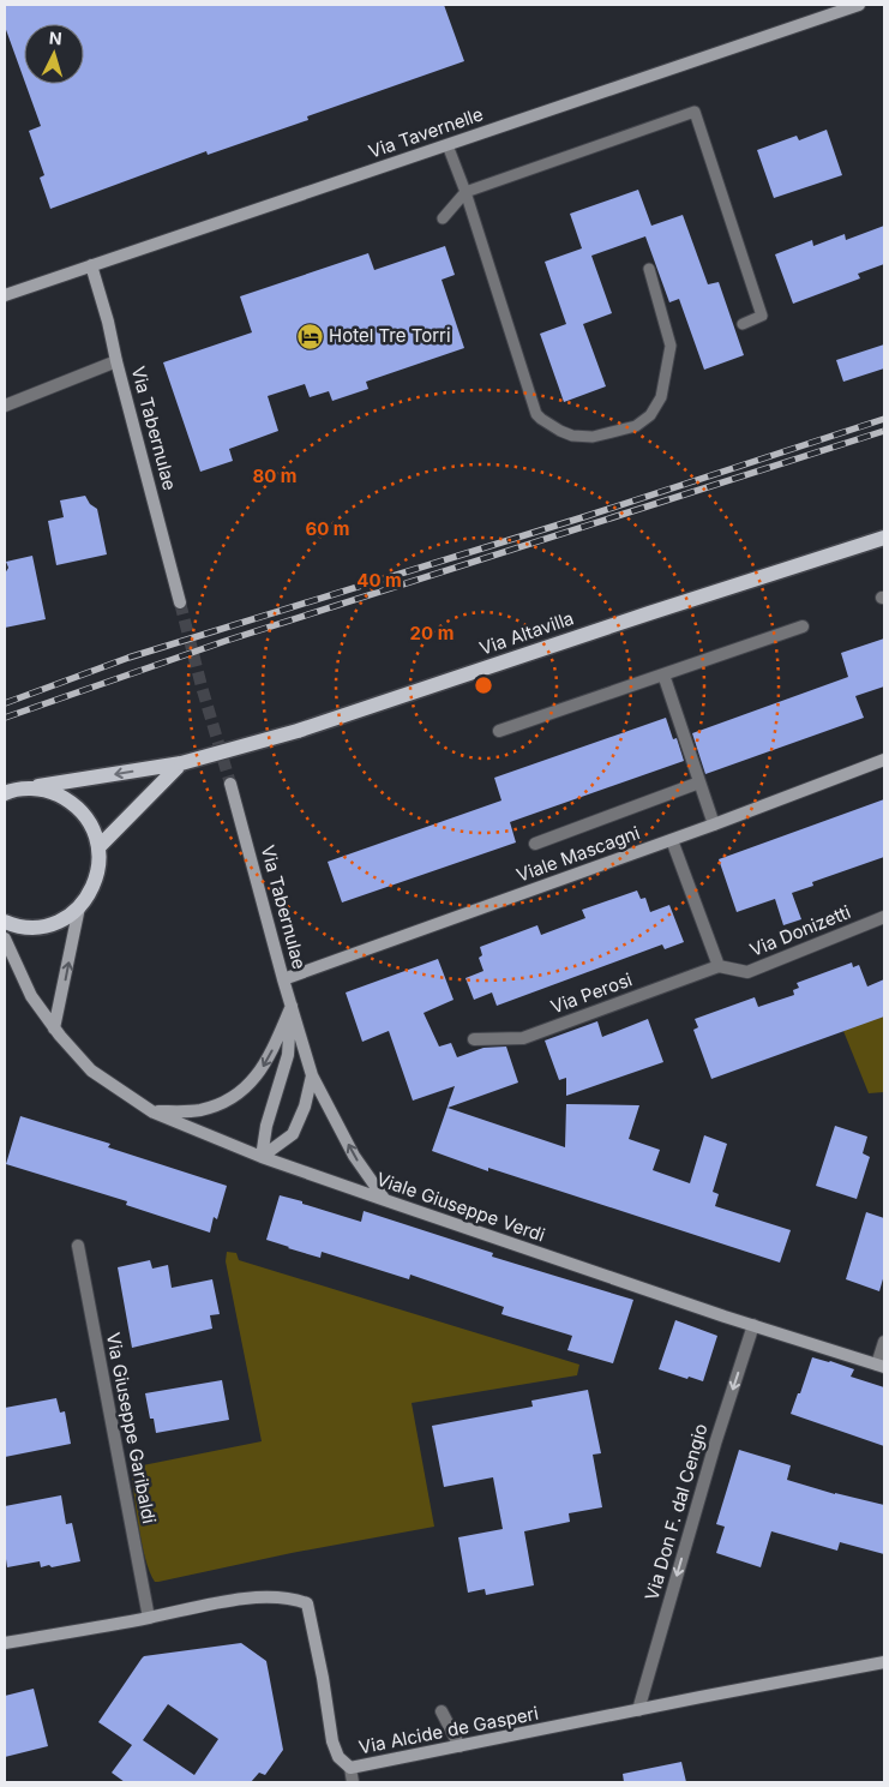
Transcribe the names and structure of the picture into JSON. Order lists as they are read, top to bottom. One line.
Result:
{"streets":{"main road":["Via Altavilla"],"street":["Via Tavernelle","Via Tabernulae","Viale Mascagni","Via Donizetti","Via Perosi","Viale Giuseppe Verdi","Via Giuseppe Garibaldi","Via Don F. dal Cengio","Via Alcide de Gasperi"]},"crossings":[["Via Tavernelle","Via Tabernulae"],["Via Tabernulae","Viale Mascagni"],["Via Tabernulae","Viale Giuseppe Verdi"],["Via Donizetti","Via Perosi"],["Viale Giuseppe Verdi","Via Don F. dal Cengio"],["Via Giuseppe Garibaldi","Via Alcide de Gasperi"],["Via Don F. dal Cengio","Via Alcide de Gasperi"]],"one_way":["Via Don F. dal Cengio"],"places":{"hotel":["Hotel Tre Torri"]},"north":"top","rings":["80 m","60 m","40 m","20 m"]}
